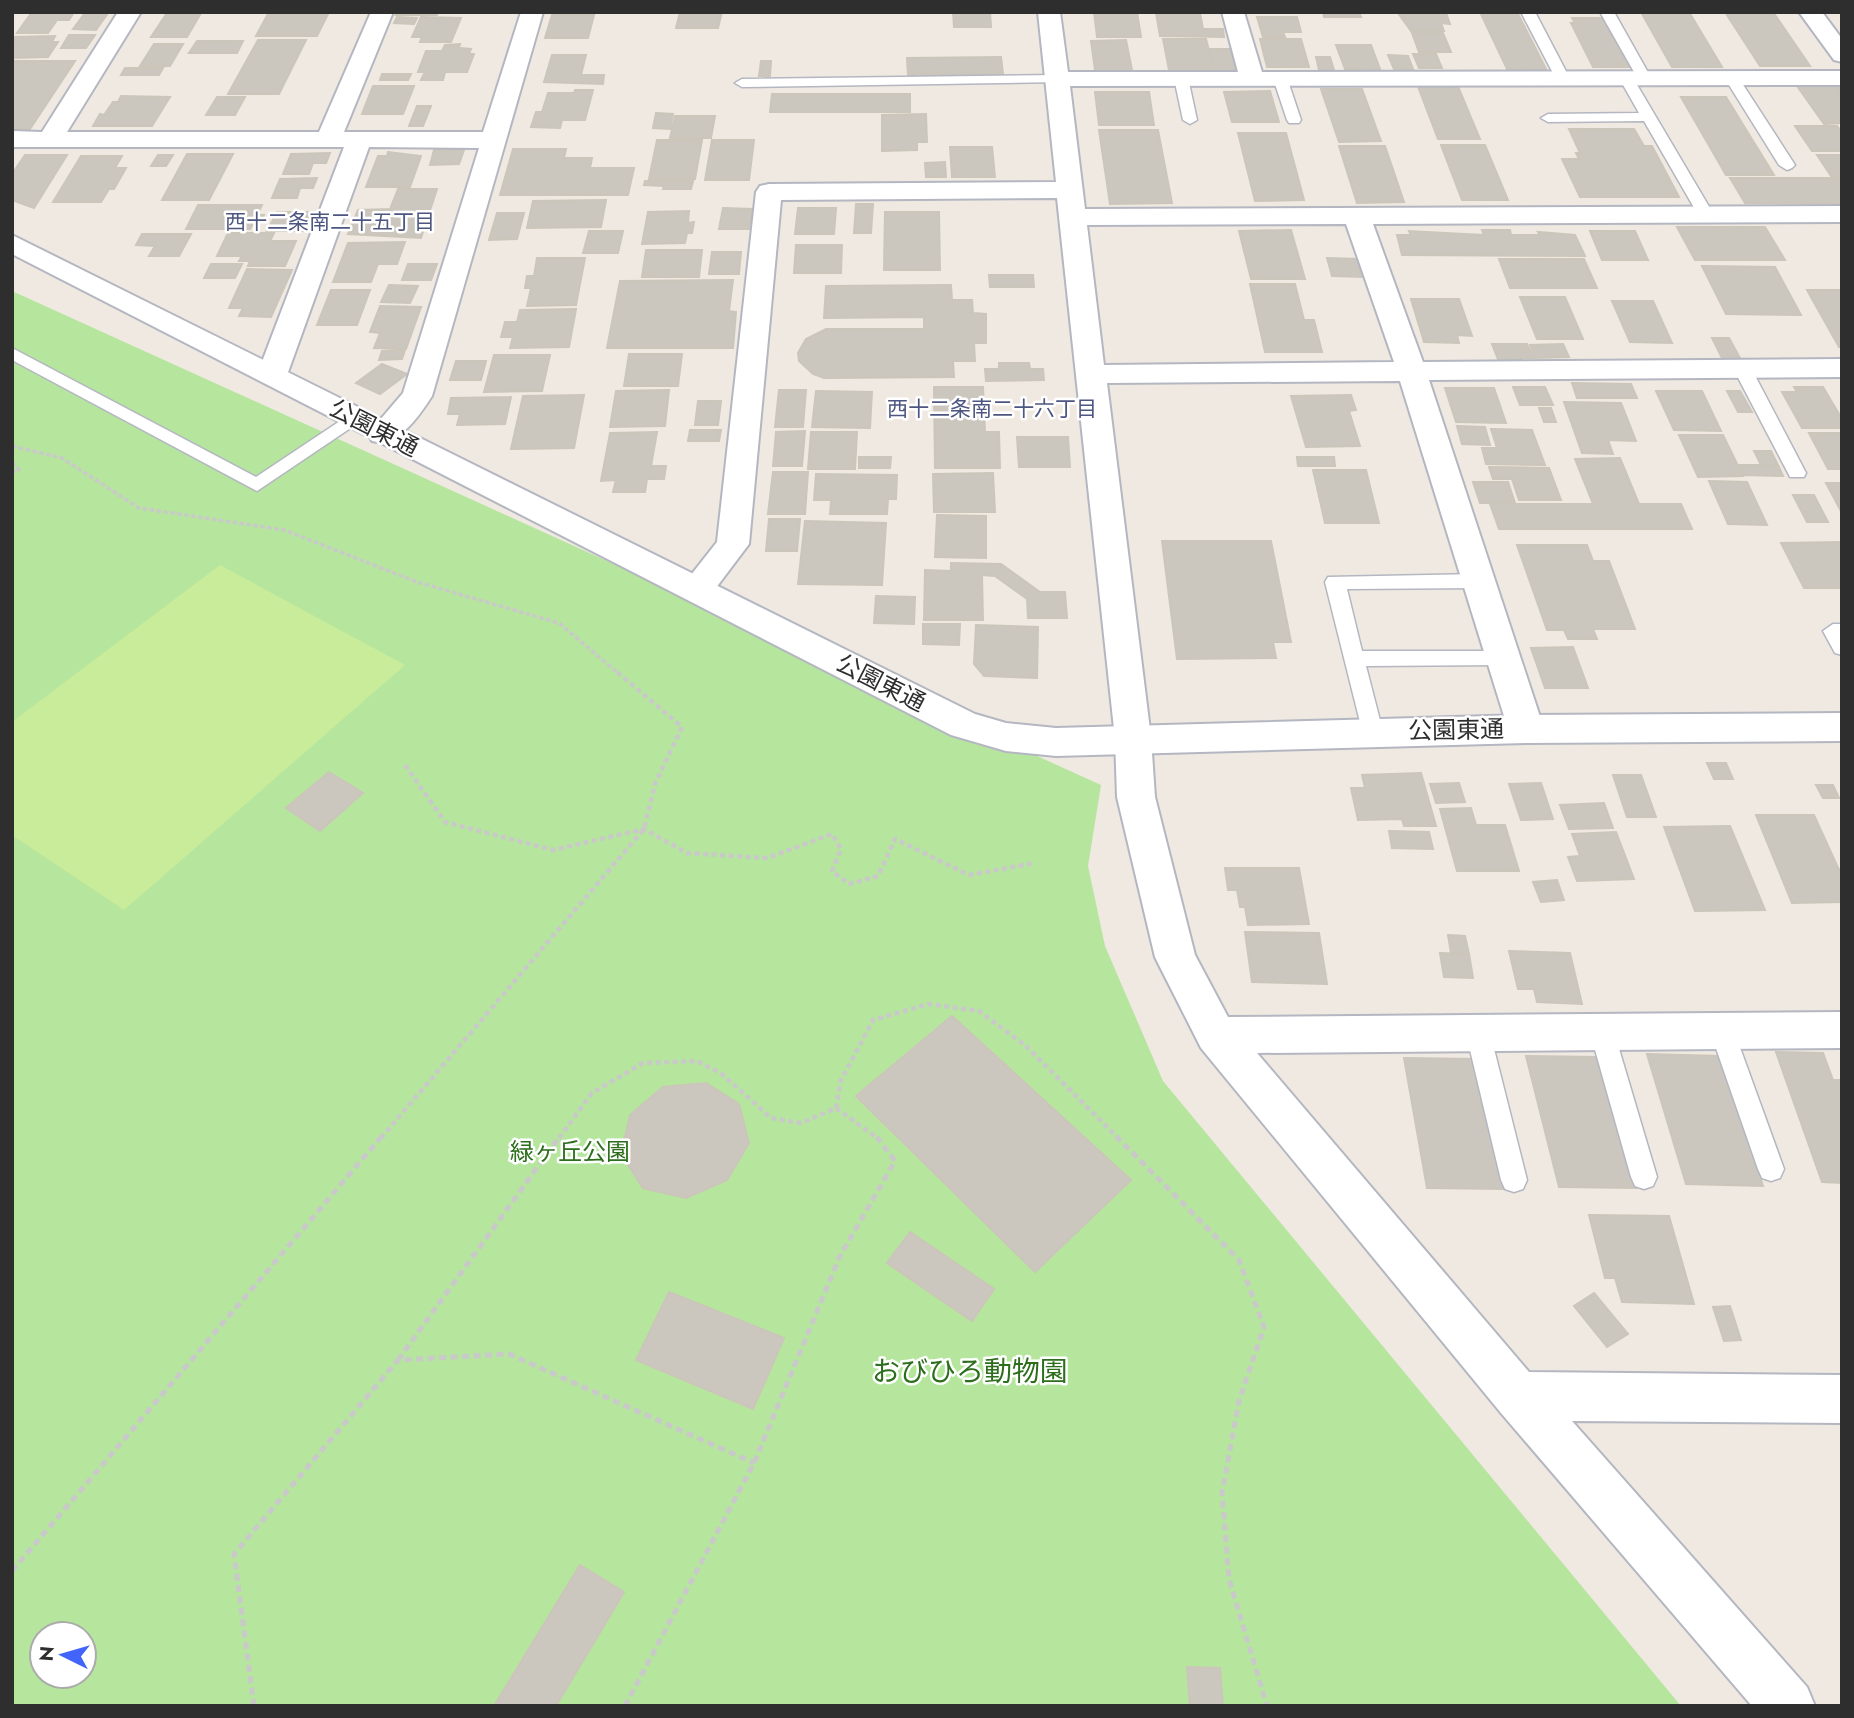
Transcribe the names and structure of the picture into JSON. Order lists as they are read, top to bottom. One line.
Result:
{"streets":{"street":["公園東通"]},"districts":["西十二条南二十五丁目","西十二条南二十六丁目"],"parks":["緑ヶ丘公園","おびひろ動物園"],"north":"left"}
